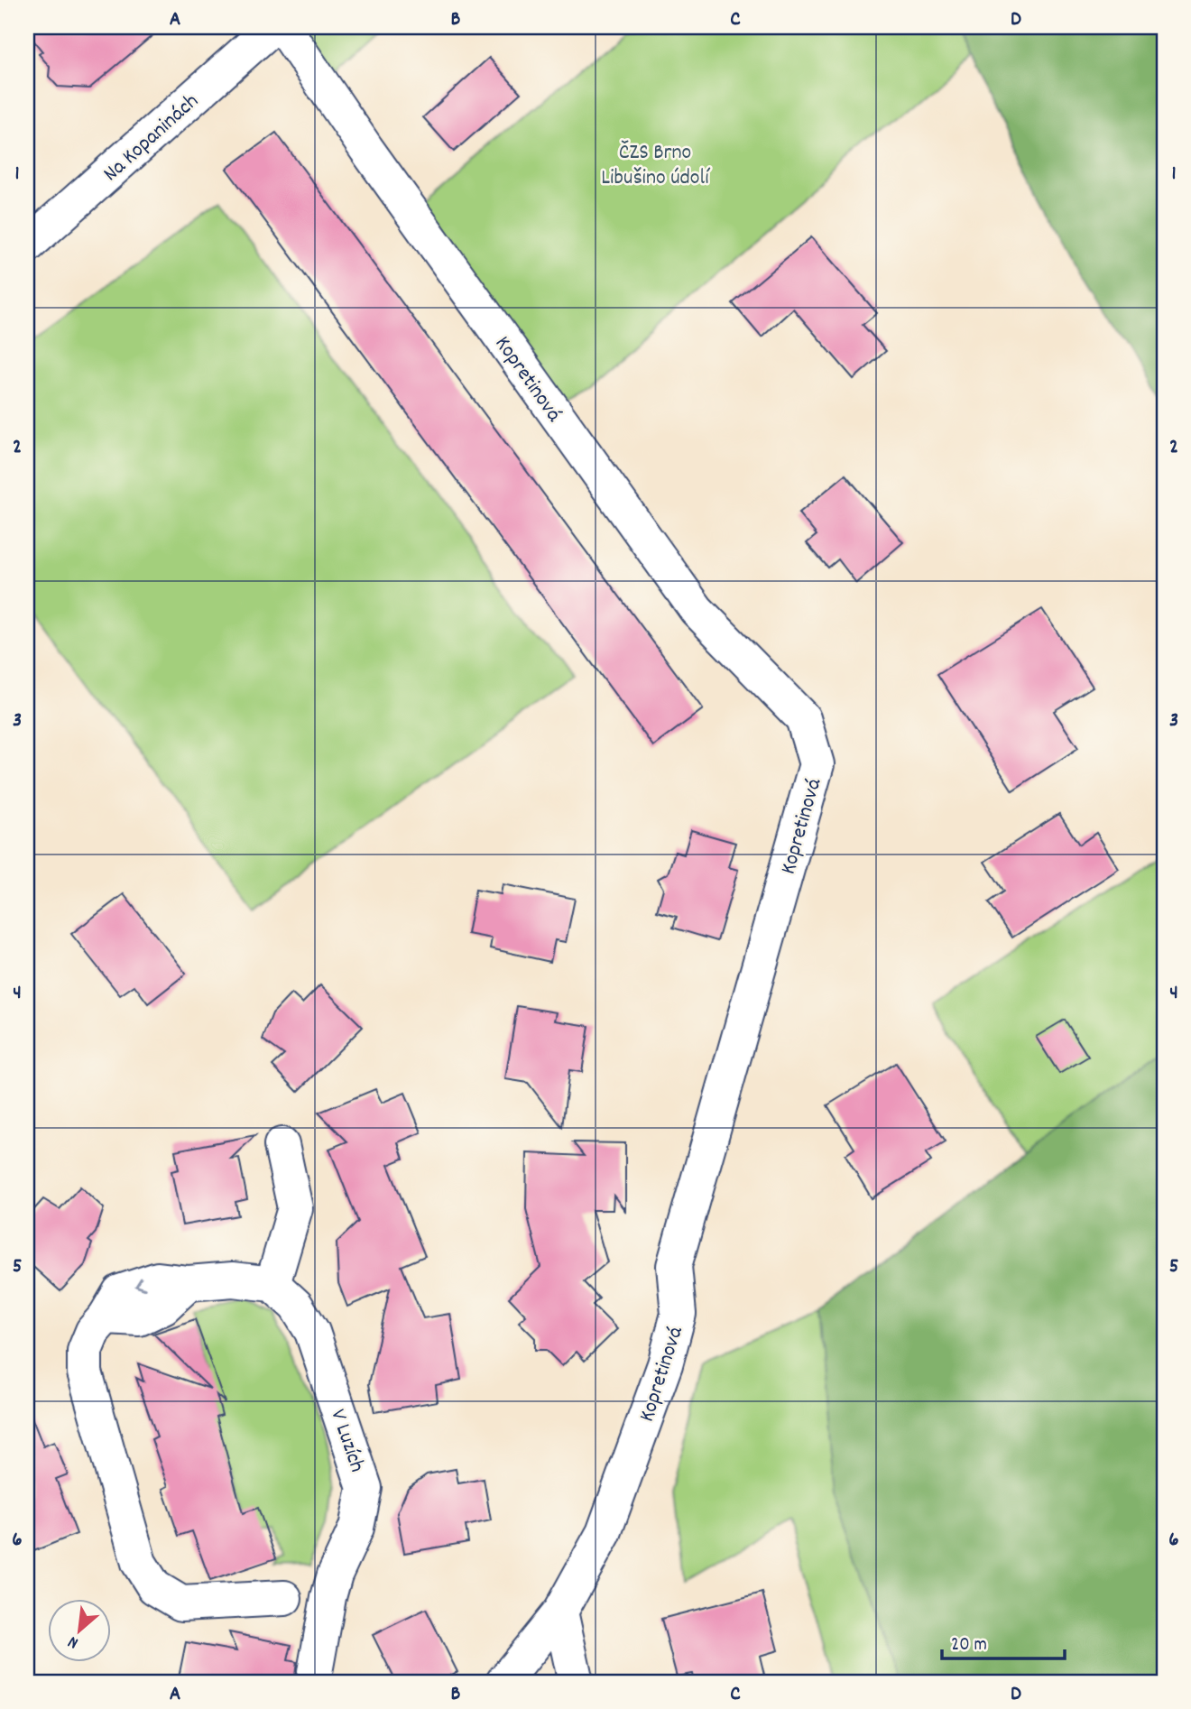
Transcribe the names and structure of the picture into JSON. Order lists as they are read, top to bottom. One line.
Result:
{"streets":{"street":["Na Kopaninách","Kopretinová","V Luzích"]},"parks":["ČZS Brno Libušino údolí"],"scale_bar":"20 m","north":"bottom left","grid":{"columns":["A","B","C","D"],"rows":["1","2","3","4","5","6"]}}
